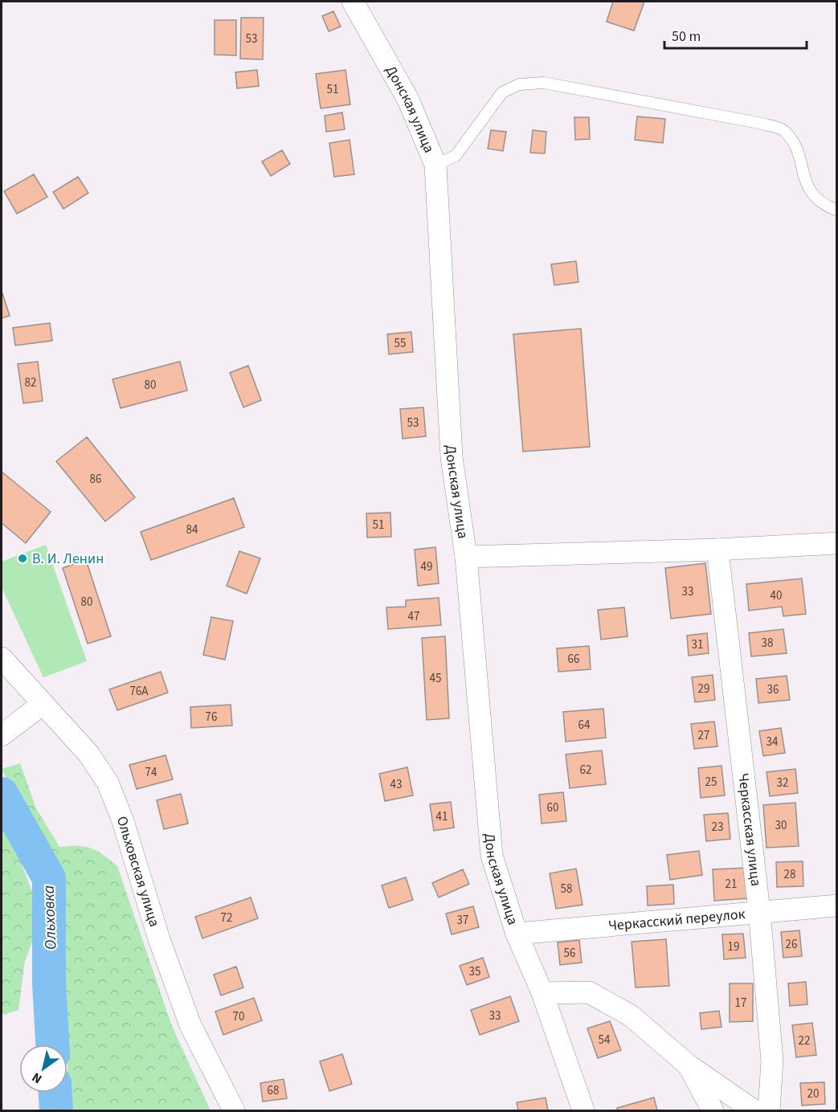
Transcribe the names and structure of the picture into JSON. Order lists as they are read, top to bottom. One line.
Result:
{"streets":{"street":["Донская улица","Черкасская улица","Ольховская улица","Черкасский переулок"]},"crossings":[["Донская улица","Черкасский переулок"],["Черкасская улица","Черкасский переулок"]],"water":["Ольховка"],"places":["В. И. Ленин"],"house_numbers":["53","51","55","82","80","53","86","51","84","49","33","40","80","47","38","31","66","45","29","36","76А","76","64","27","34","62","74","25","32","43","60","41","30","23","28","21","58","72","37","26","19","56","35","17","33","70","54","22","68","20"],"scale_bar":"50 m","north":"bottom left"}
